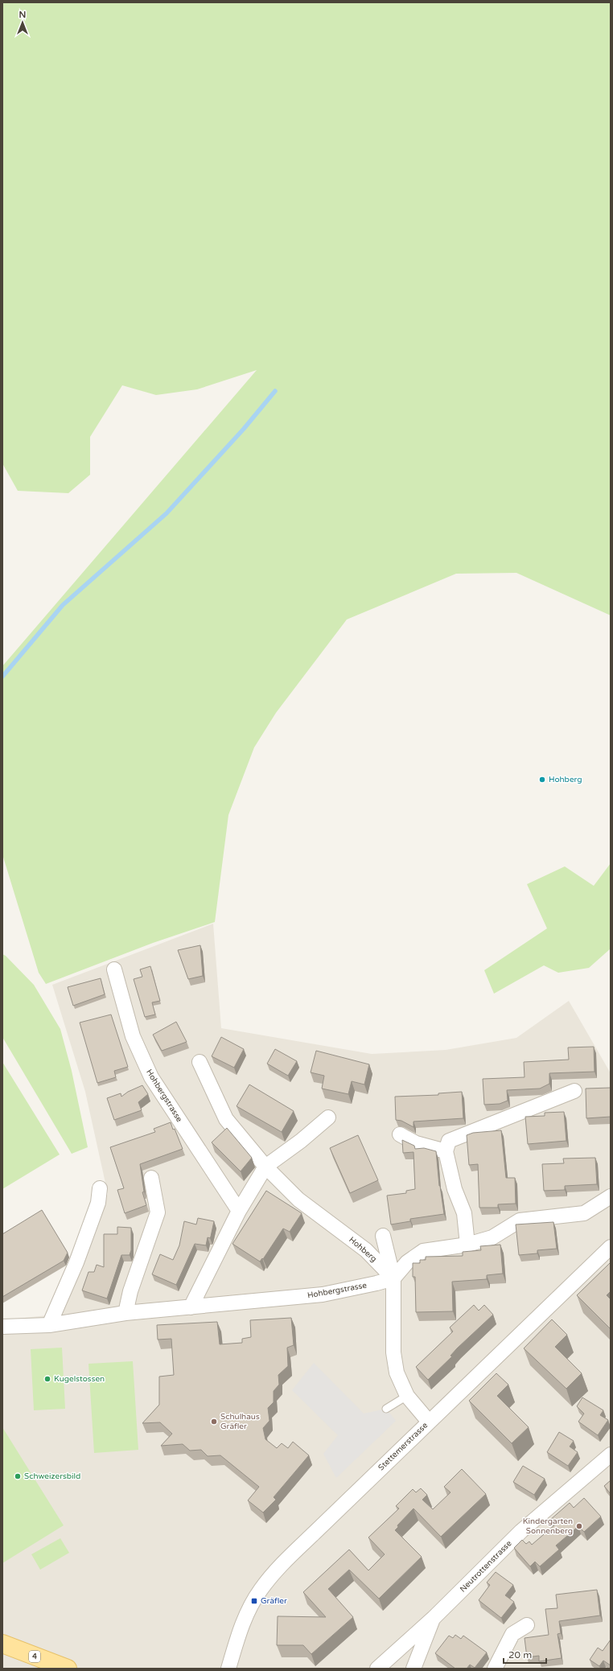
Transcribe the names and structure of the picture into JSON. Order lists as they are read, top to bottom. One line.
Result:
{"streets":{"main road":["4"],"street":["Hohbergstrasse","Hohberg","Stettemerstrasse","Neutrottenstrasse"]},"crossings":[["Hohbergstrasse","Hohberg"]],"places":{"other":["Hohberg","Kugelstossen","Schulhaus Gräfler","Schweizersbild","Kindergarten Sonnenberg"],"transit":["Gräfler"]},"scale_bar":"20 m","north":"top"}
